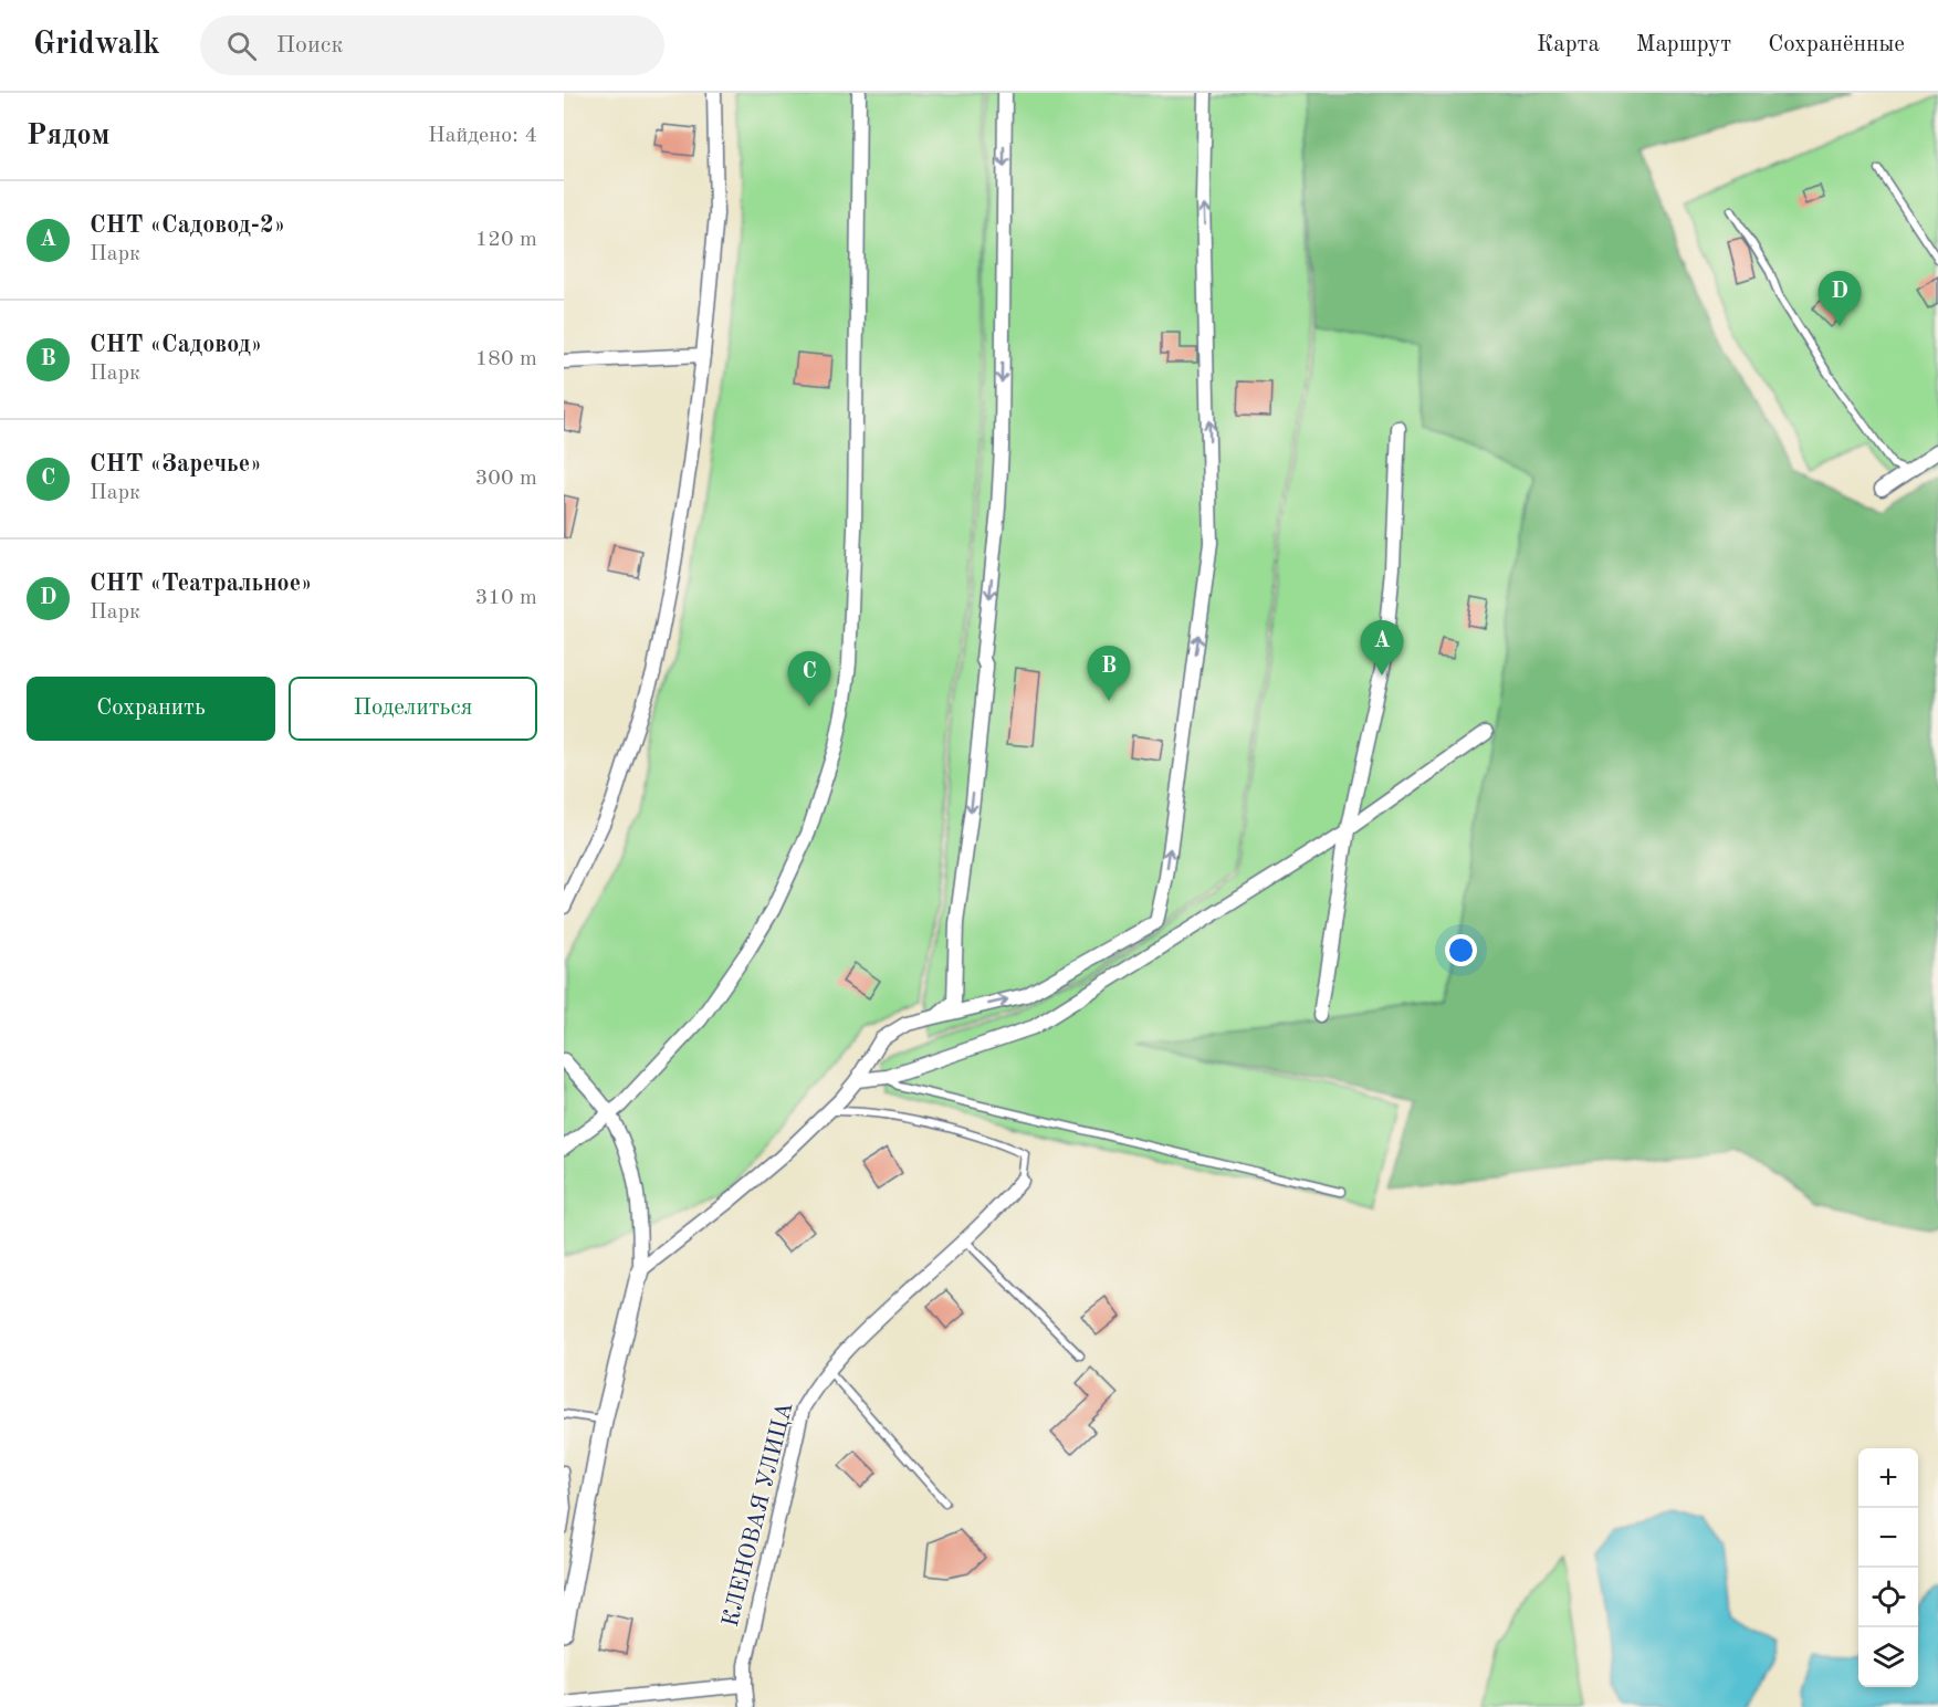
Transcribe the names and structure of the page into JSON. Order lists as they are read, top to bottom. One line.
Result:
{"streets":{"street":["КЛЕНОВАЯ УЛИЦА"]},"page":{"header":"Gridwalk","search":"Поиск","nav":["Карта","Маршрут","Сохранённые"],"heading":["Рядом","Найдено: 4"],"list":[{"mark":"A","name":"СНТ «Садовод-2»","note":"Парк","value":"120 m"},{"mark":"B","name":"СНТ «Садовод»","note":"Парк","value":"180 m"},{"mark":"C","name":"СНТ «Заречье»","note":"Парк","value":"300 m"},{"mark":"D","name":"СНТ «Театральное»","note":"Парк","value":"310 m"}],"pins":["D","A","B","C"],"buttons":["Сохранить","Поделиться"],"map_buttons":["+","−"]}}
